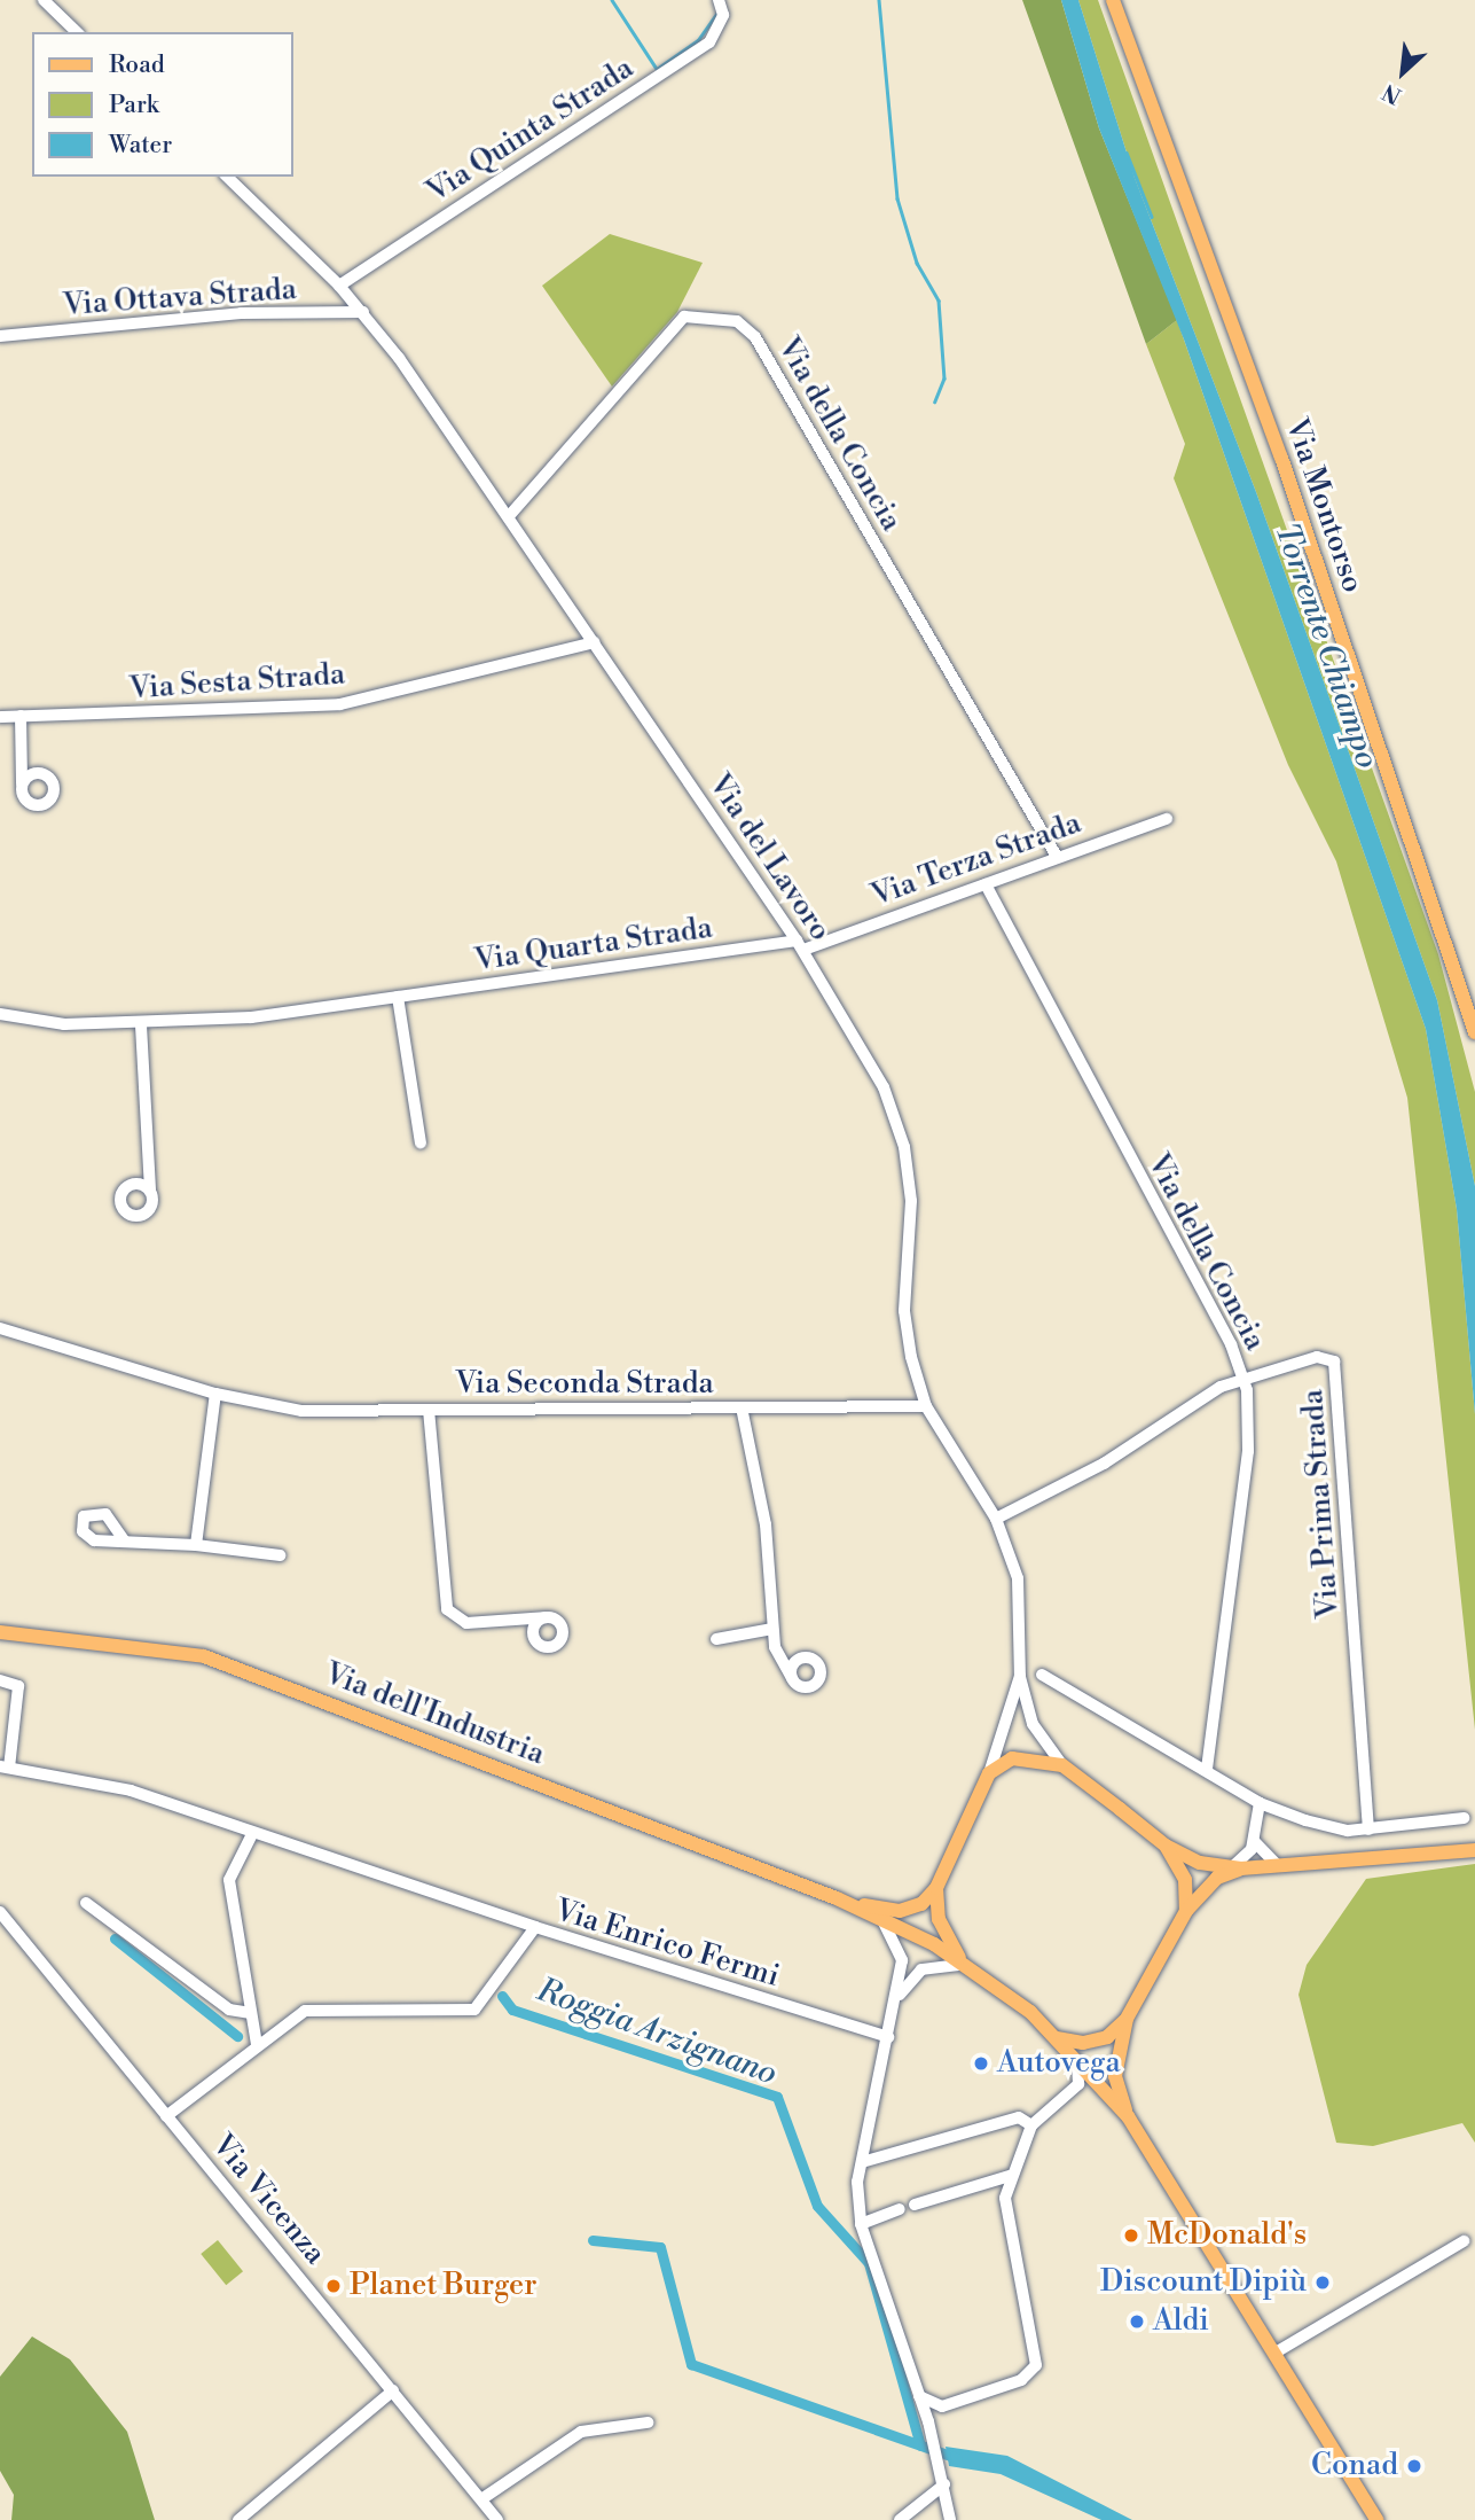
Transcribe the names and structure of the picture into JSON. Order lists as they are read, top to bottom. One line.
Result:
{"streets":{"main road":["Via Montorso","Via dell'Industria"],"street":["Via Quinta Strada","Via Ottava Strada","Via della Concia","Via Sesta Strada","Via del Lavoro","Via Terza Strada","Via Quarta Strada","Via Seconda Strada","Via Prima Strada","Via Enrico Fermi","Via Vicenza"]},"crossings":[["Via Quinta Strada","Via del Lavoro"],["Via Ottava Strada","Via del Lavoro"],["Via della Concia","Via del Lavoro"],["Via della Concia","Via Terza Strada"],["Via della Concia","Via Prima Strada"],["Via Sesta Strada","Via del Lavoro"],["Via del Lavoro","Via Terza Strada"],["Via del Lavoro","Via Quarta Strada"],["Via del Lavoro","Via Seconda Strada"],["Via del Lavoro","Via Prima Strada"],["Via del Lavoro","Via dell'Industria"],["Via Terza Strada","Via Quarta Strada"],["Via Enrico Fermi","Via Vicenza"]],"water":["Torrente Chiampo","Roggia Arzignano"],"places":["Autovega","McDonald's","Discount Dipiù","Planet Burger","Aldi","Conad"],"legend":["Road","Park","Water"],"north":"bottom left"}
